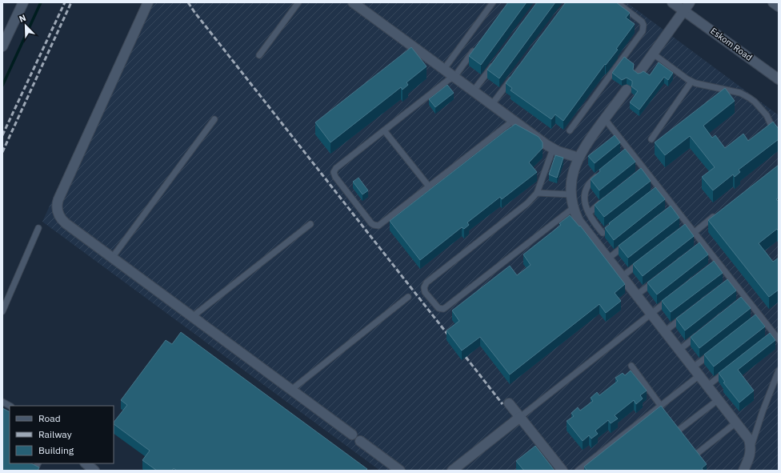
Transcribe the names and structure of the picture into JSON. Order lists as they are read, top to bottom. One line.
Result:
{"streets":{"street":["Eskom Road"]},"legend":["Road","Railway","Building"],"north":"top left"}
